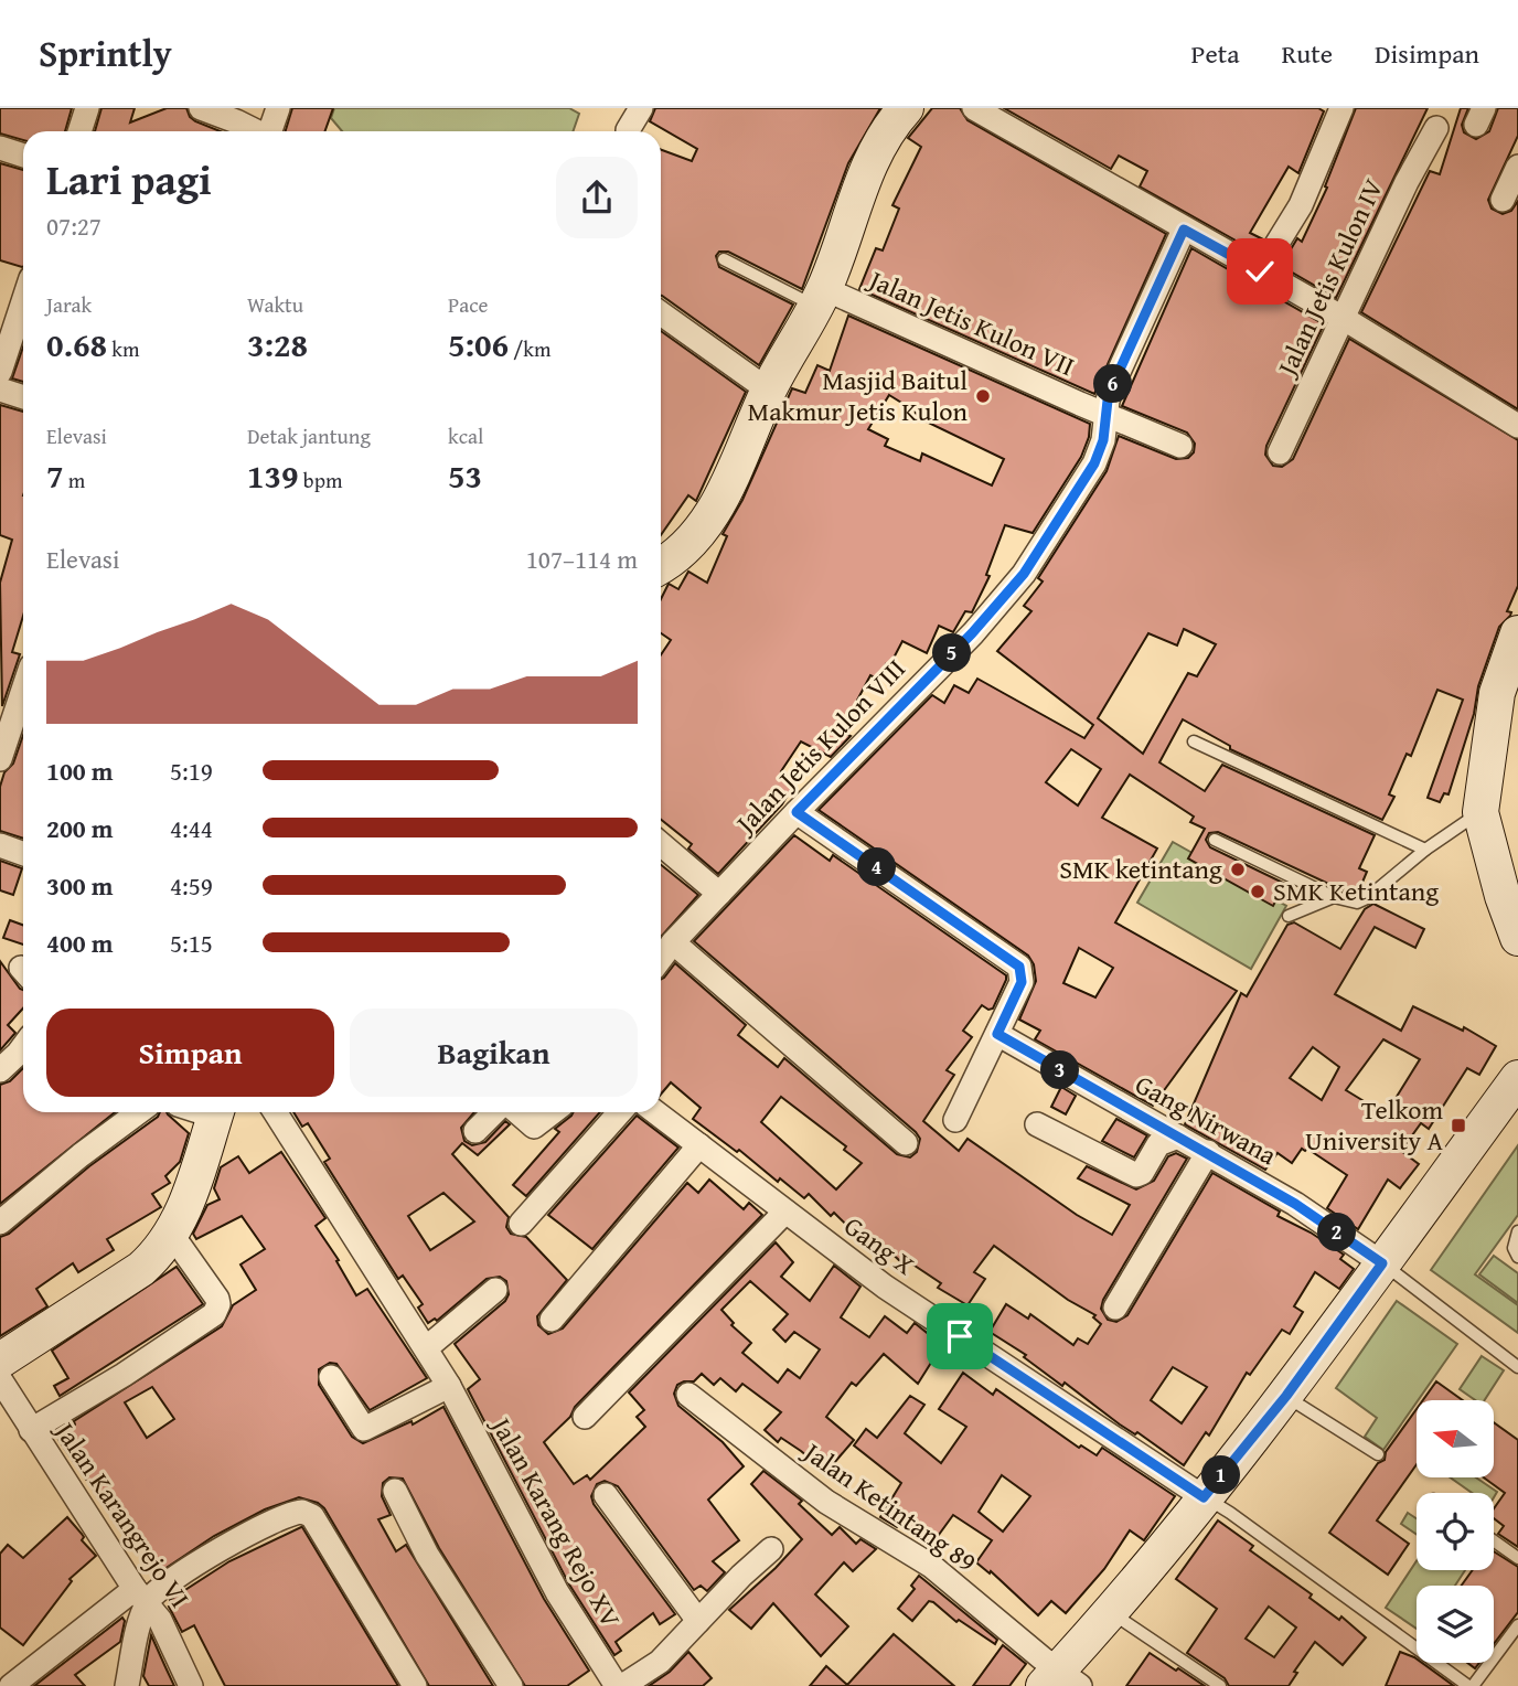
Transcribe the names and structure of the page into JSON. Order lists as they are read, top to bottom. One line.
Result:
{"streets":{"street":["Jalan Jetis Kulon IV","Jalan Jetis Kulon VII","Jalan Jetis Kulon VIII","Gang Nirwana","Gang X","Jalan Ketintang 89","Jalan Karangrejo VI","Jalan Karang Rejo XV"]},"crossings":[["Jalan Jetis Kulon VII","Jalan Jetis Kulon VIII"]],"places":{"other":["Masjid Baitul Makmur Jetis Kulon","SMK ketintang","SMK Ketintang"],"transit":["Telkom University A"]},"north":"left","page":{"header":"Sprintly","nav":["Peta","Rute","Disimpan"],"heading":["Lari pagi","07:27"],"stats":[["Jarak","0.68 km"],["Waktu","3:28"],["Pace","5:06 /km"],["Elevasi","7 m"],["Detak jantung","139 bpm"],["kcal","53"]],"pins":["6","5","4","3","2","1"],"chart":["Elevasi","107–114 m"],"list":[{"name":"100 m","note":"5:19"},{"name":"200 m","note":"4:44"},{"name":"300 m","note":"4:59"},{"name":"400 m","note":"5:15"}],"buttons":["Simpan","Bagikan"]}}
